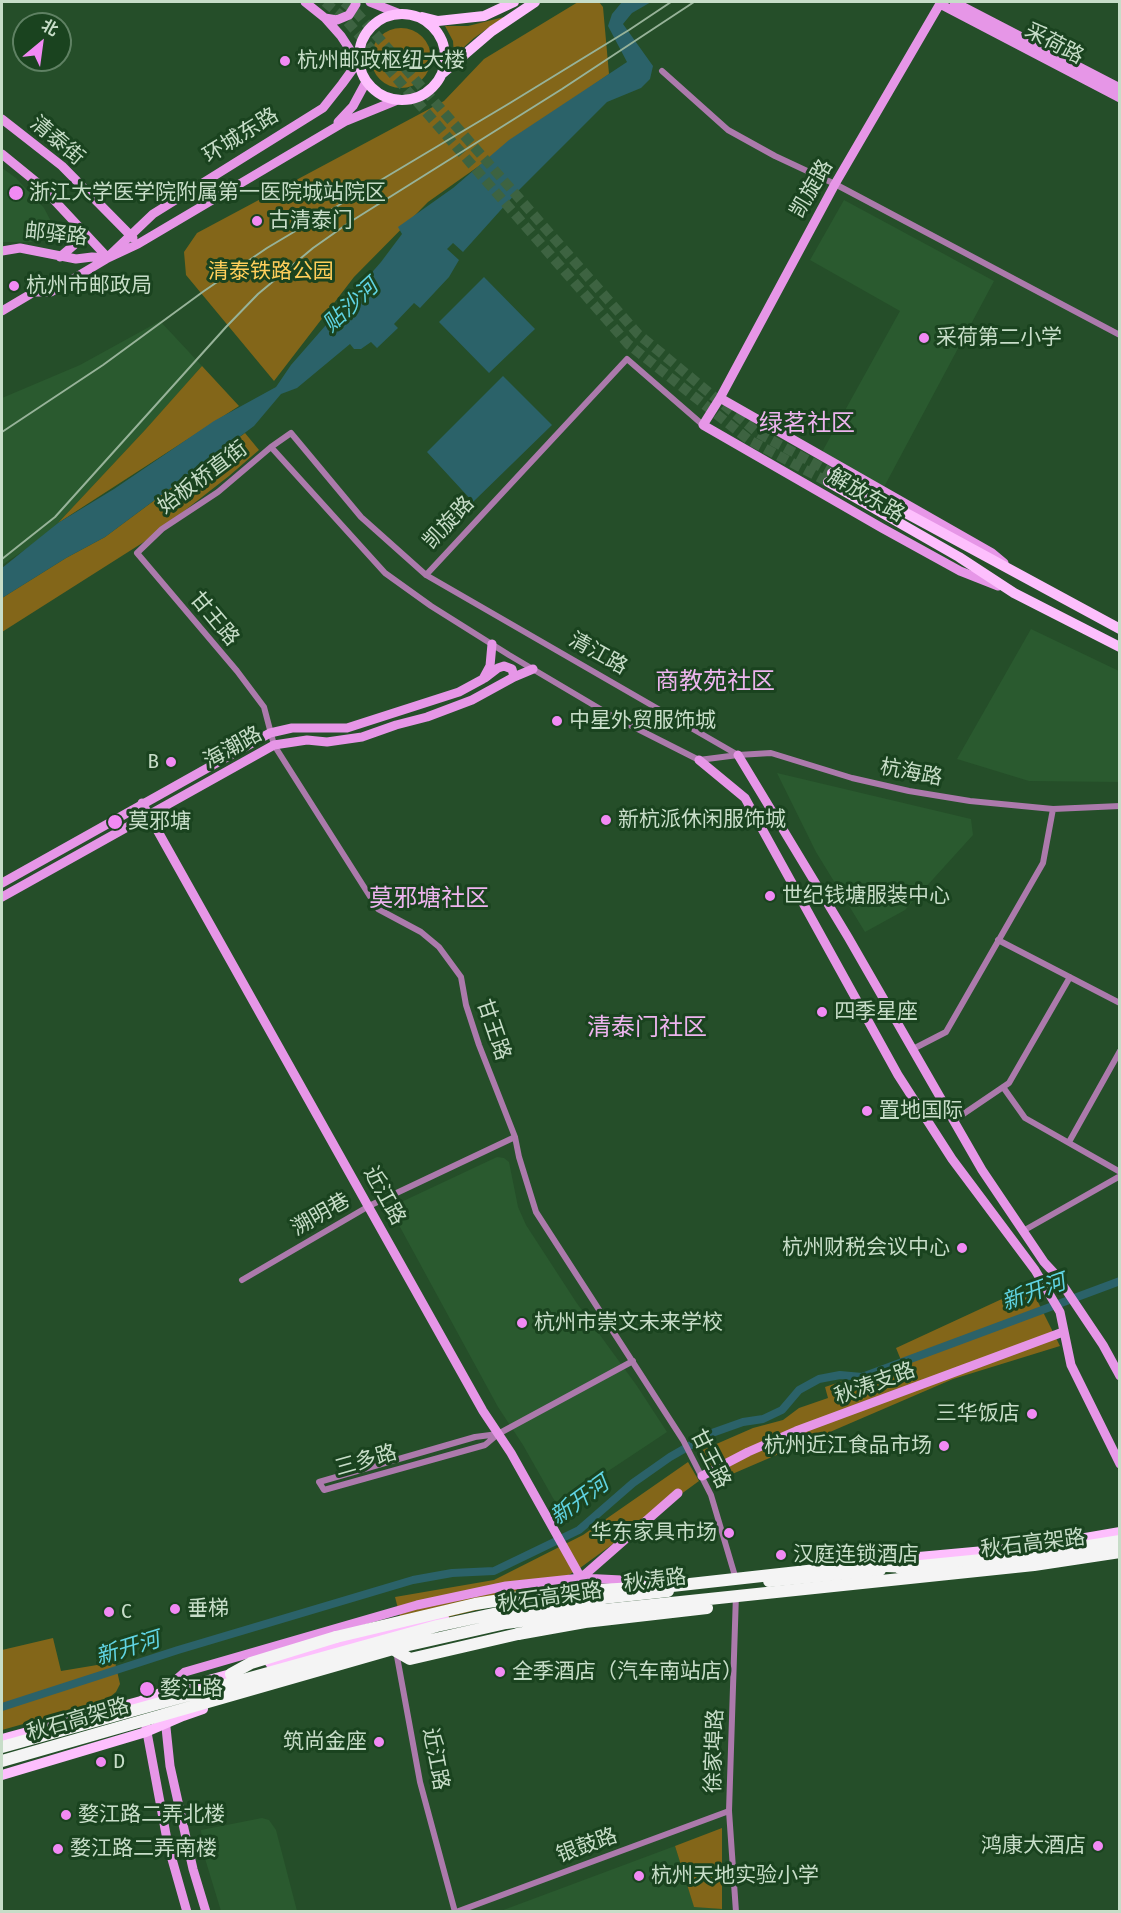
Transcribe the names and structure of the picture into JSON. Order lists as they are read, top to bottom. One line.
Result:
{"streets":{"highway":["秋石高架路"],"main road":["采荷路","环城东路","清泰街","凯旋路","邮驿路","解放东路","清江路","海潮路","近江路","秋涛支路","秋涛路"],"street":["始板桥直街","甘王路","杭海路","溯明巷","三多路","徐家埠路","银鼓路"]},"crossings":[["采荷路","凯旋路"],["环城东路","清泰街"],["环城东路","邮驿路"],["凯旋路","解放东路"],["凯旋路","清江路"],["始板桥直街","甘王路"],["始板桥直街","清江路"],["甘王路","海潮路"],["甘王路","溯明巷"],["甘王路","秋涛支路"],["甘王路","三多路"],["甘王路","秋涛路"],["清江路","杭海路"],["海潮路","近江路"],["近江路","溯明巷"],["近江路","三多路"],["近江路","秋涛路"],["近江路","银鼓路"],["秋石高架路","秋涛路"],["秋涛路","徐家埠路"],["徐家埠路","银鼓路"]],"districts":["绿茗社区","商教苑社区","莫邪塘社区","清泰门社区"],"water":["贴沙河","新开河"],"parks":["清泰铁路公园"],"places":["杭州邮政枢纽大楼","浙江大学医学院附属第一医院城站院区","古清泰门","杭州市邮政局","采荷第二小学","中星外贸服饰城","B","新杭派休闲服饰城","莫邪塘","世纪钱塘服装中心","四季星座","置地国际","杭州财税会议中心","杭州市崇文未来学校","三华饭店","杭州近江食品市场","华东家具市场","汉庭连锁酒店","垂梯","C","全季酒店（汽车南站店）","婺江路","筑尚金座","D","婺江路二弄北楼","鸿康大酒店","婺江路二弄南楼","杭州天地实验小学"],"north":"top right"}
